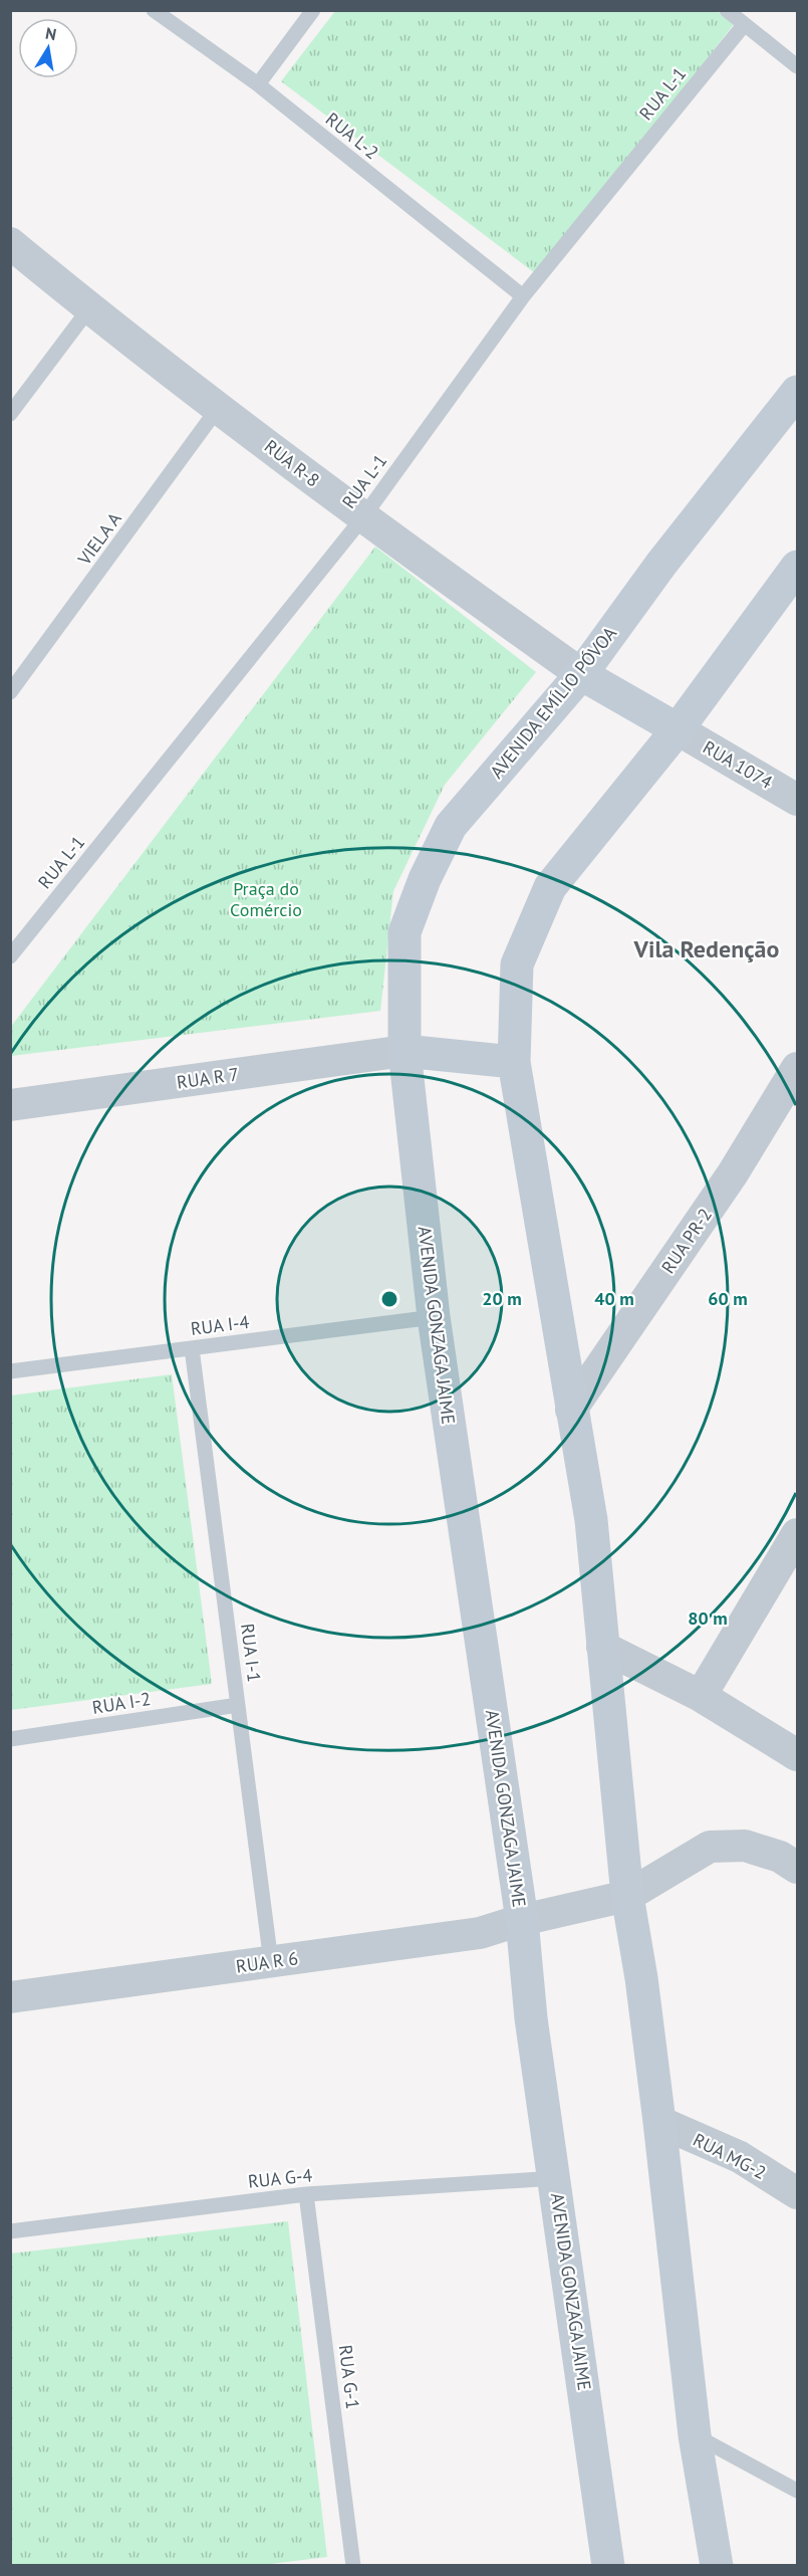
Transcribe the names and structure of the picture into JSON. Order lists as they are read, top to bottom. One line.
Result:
{"streets":{"main road":["AVENIDA EMÍLIO PÓVOA","AVENIDA GONZAGA JAIME"],"street":["RUA R-8","RUA 1074","RUA R 7","RUA PR-2","RUA R 6","RUA MG-2"],"lane":["RUA L-1","RUA L-2","VIELA A","RUA I-4","RUA I-1","RUA I-2","RUA G-4","RUA G-1"]},"crossings":[["RUA L-1","RUA L-2"],["RUA L-1","RUA R-8"],["RUA R-8","VIELA A"],["RUA R-8","AVENIDA EMÍLIO PÓVOA"],["AVENIDA EMÍLIO PÓVOA","RUA R 7"],["AVENIDA EMÍLIO PÓVOA","AVENIDA GONZAGA JAIME"],["RUA R 7","AVENIDA GONZAGA JAIME"],["RUA I-4","AVENIDA GONZAGA JAIME"],["RUA I-4","RUA I-1"],["AVENIDA GONZAGA JAIME","RUA R 6"],["AVENIDA GONZAGA JAIME","RUA G-4"],["RUA I-1","RUA I-2"],["RUA I-1","RUA R 6"],["RUA G-4","RUA G-1"]],"districts":["Vila Redenção"],"parks":["Praça do Comércio"],"north":"top","rings":["20 m","40 m","60 m","80 m"]}
